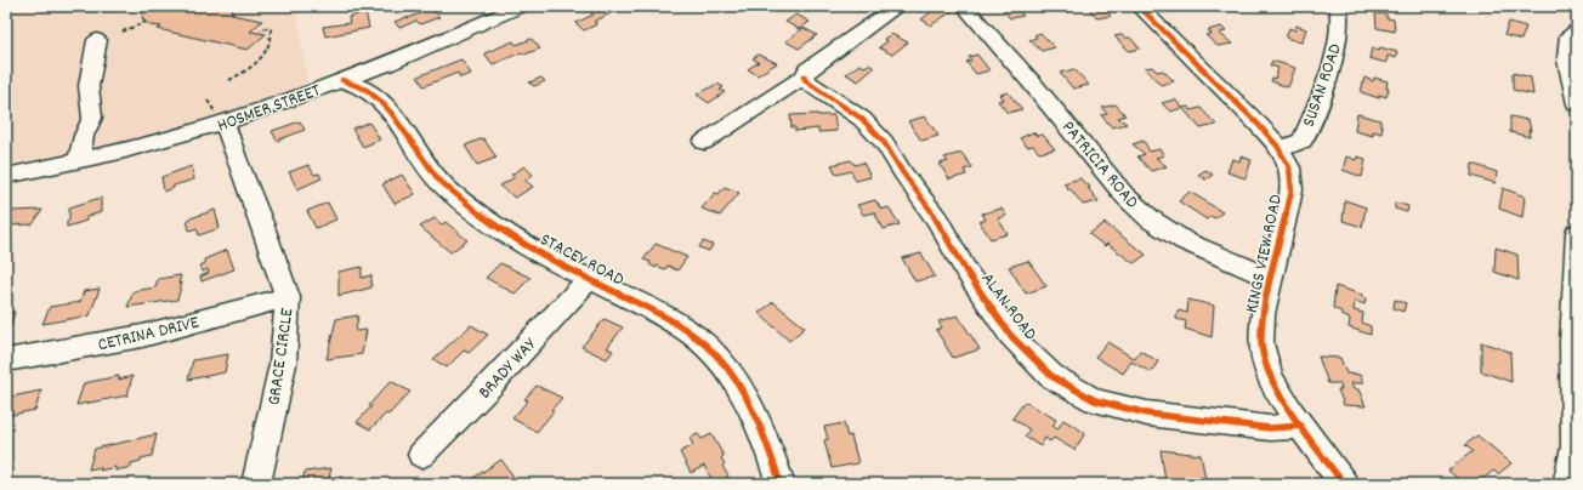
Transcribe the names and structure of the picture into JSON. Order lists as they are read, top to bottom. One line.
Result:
{"streets":{"street":["SUSAN ROAD","HOSMER STREET","PATRICIA ROAD","KINGS VIEW ROAD","STACEY ROAD","ALAN ROAD","CETRINA DRIVE","GRACE CIRCLE","BRADY WAY"]},"crossings":[["SUSAN ROAD","KINGS VIEW ROAD"],["HOSMER STREET","STACEY ROAD"],["HOSMER STREET","GRACE CIRCLE"],["PATRICIA ROAD","KINGS VIEW ROAD"],["KINGS VIEW ROAD","ALAN ROAD"],["STACEY ROAD","BRADY WAY"],["CETRINA DRIVE","GRACE CIRCLE"]]}
